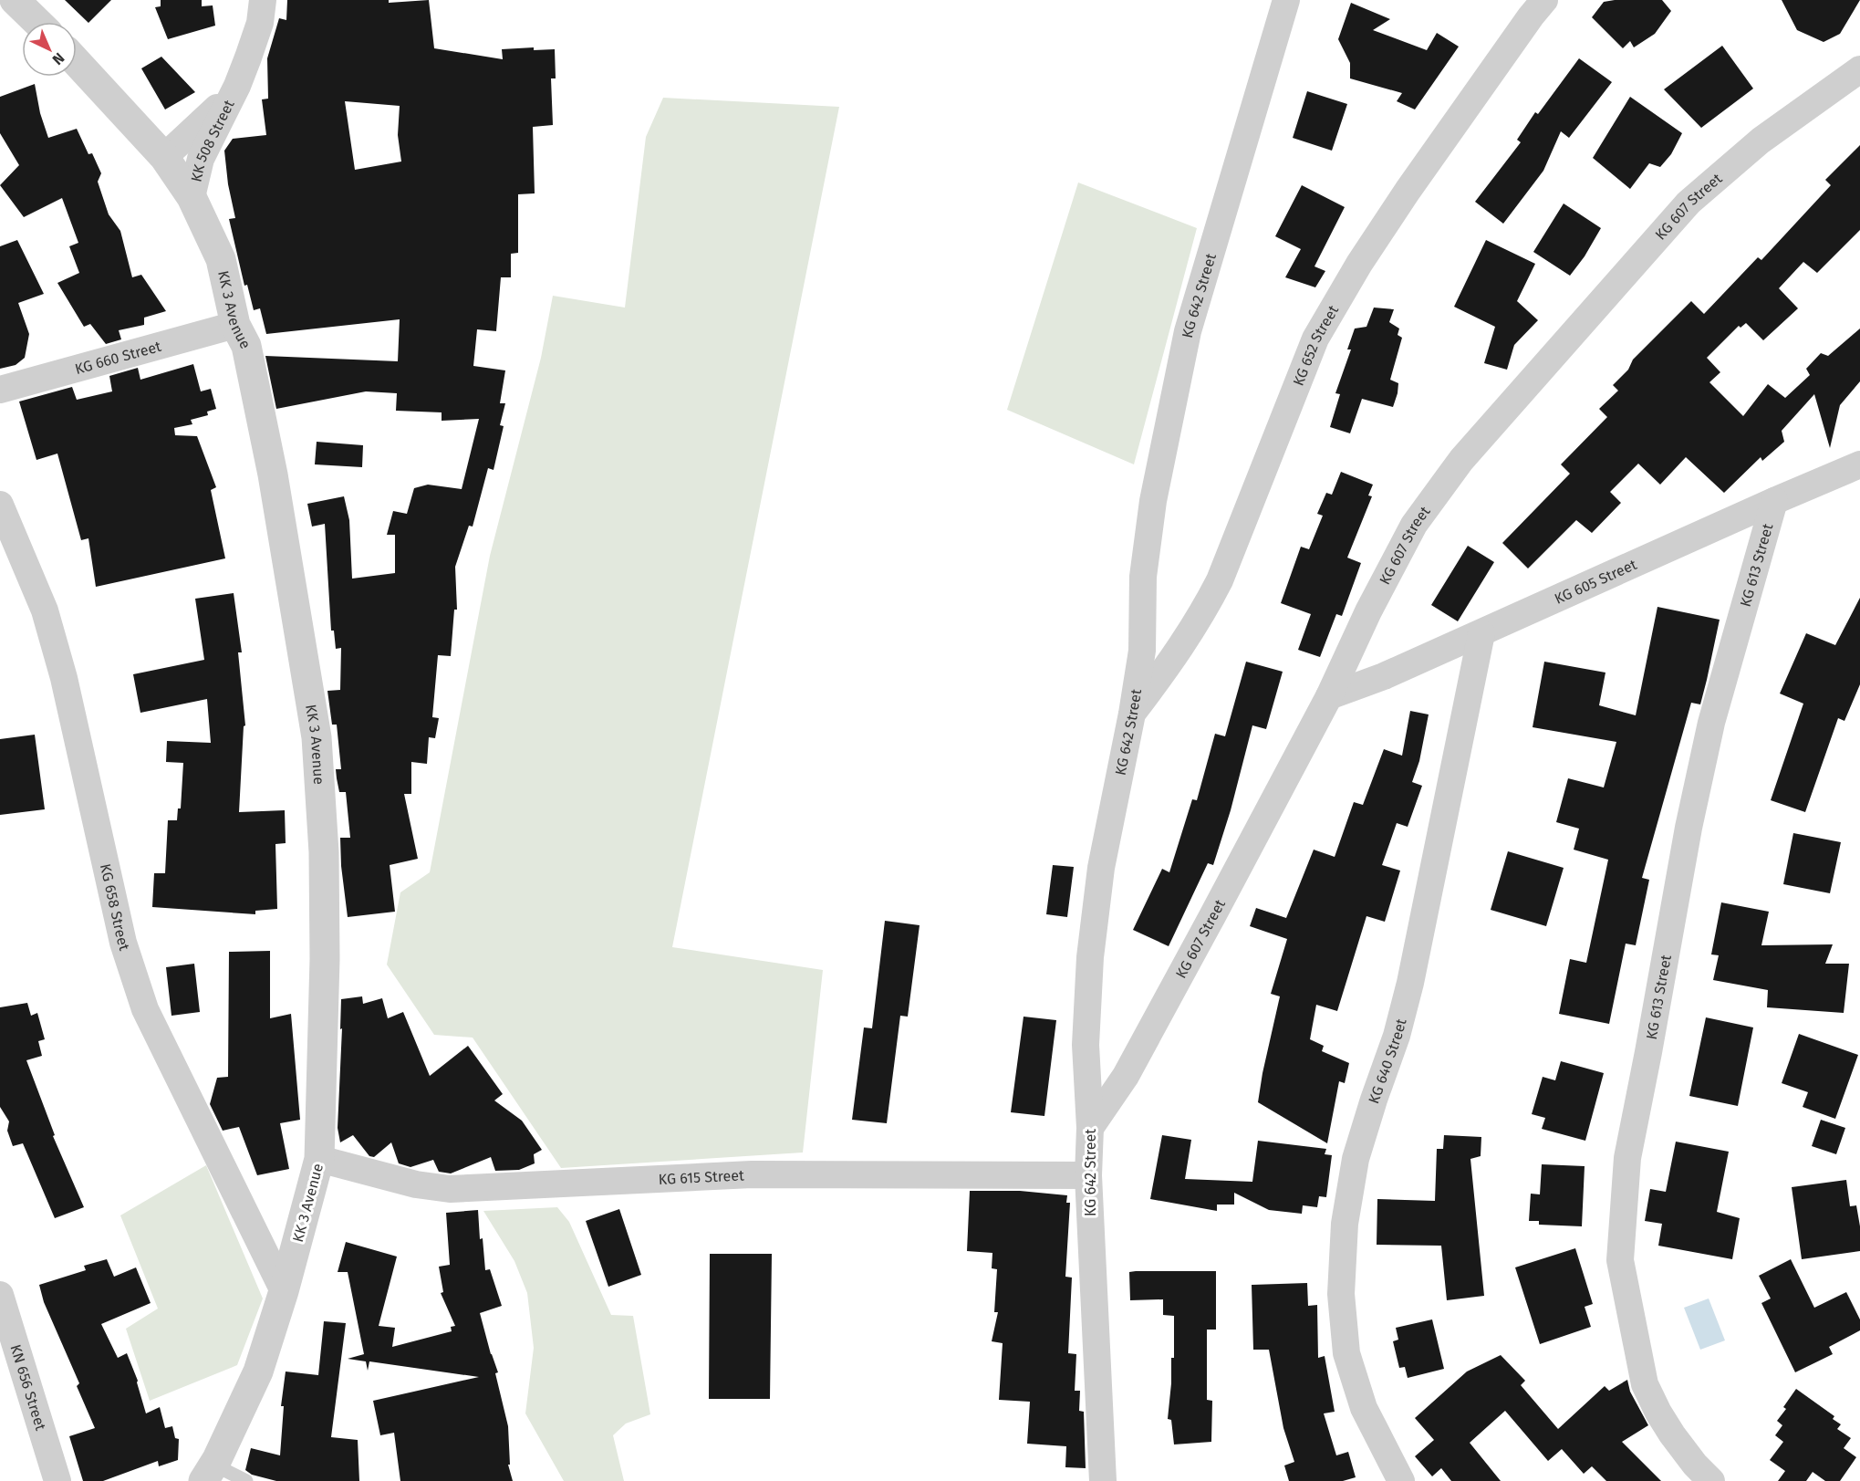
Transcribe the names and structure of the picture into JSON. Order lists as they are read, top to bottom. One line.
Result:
{"streets":{"street":["KK 508 Street","KG 607 Street","KG 642 Street","KK 3 Avenue","KG 652 Street","KG 660 Street","KG 613 Street","KG 605 Street","KG 658 Street","KG 640 Street","KG 615 Street","KN 656 Street"]},"crossings":[["KK 508 Street","KK 3 Avenue"],["KG 607 Street","KG 642 Street"],["KG 607 Street","KG 605 Street"],["KG 642 Street","KG 652 Street"],["KG 642 Street","KG 615 Street"],["KK 3 Avenue","KG 660 Street"],["KK 3 Avenue","KG 658 Street"],["KK 3 Avenue","KG 615 Street"],["KG 613 Street","KG 605 Street"],["KG 605 Street","KG 640 Street"]],"north":"bottom right"}
